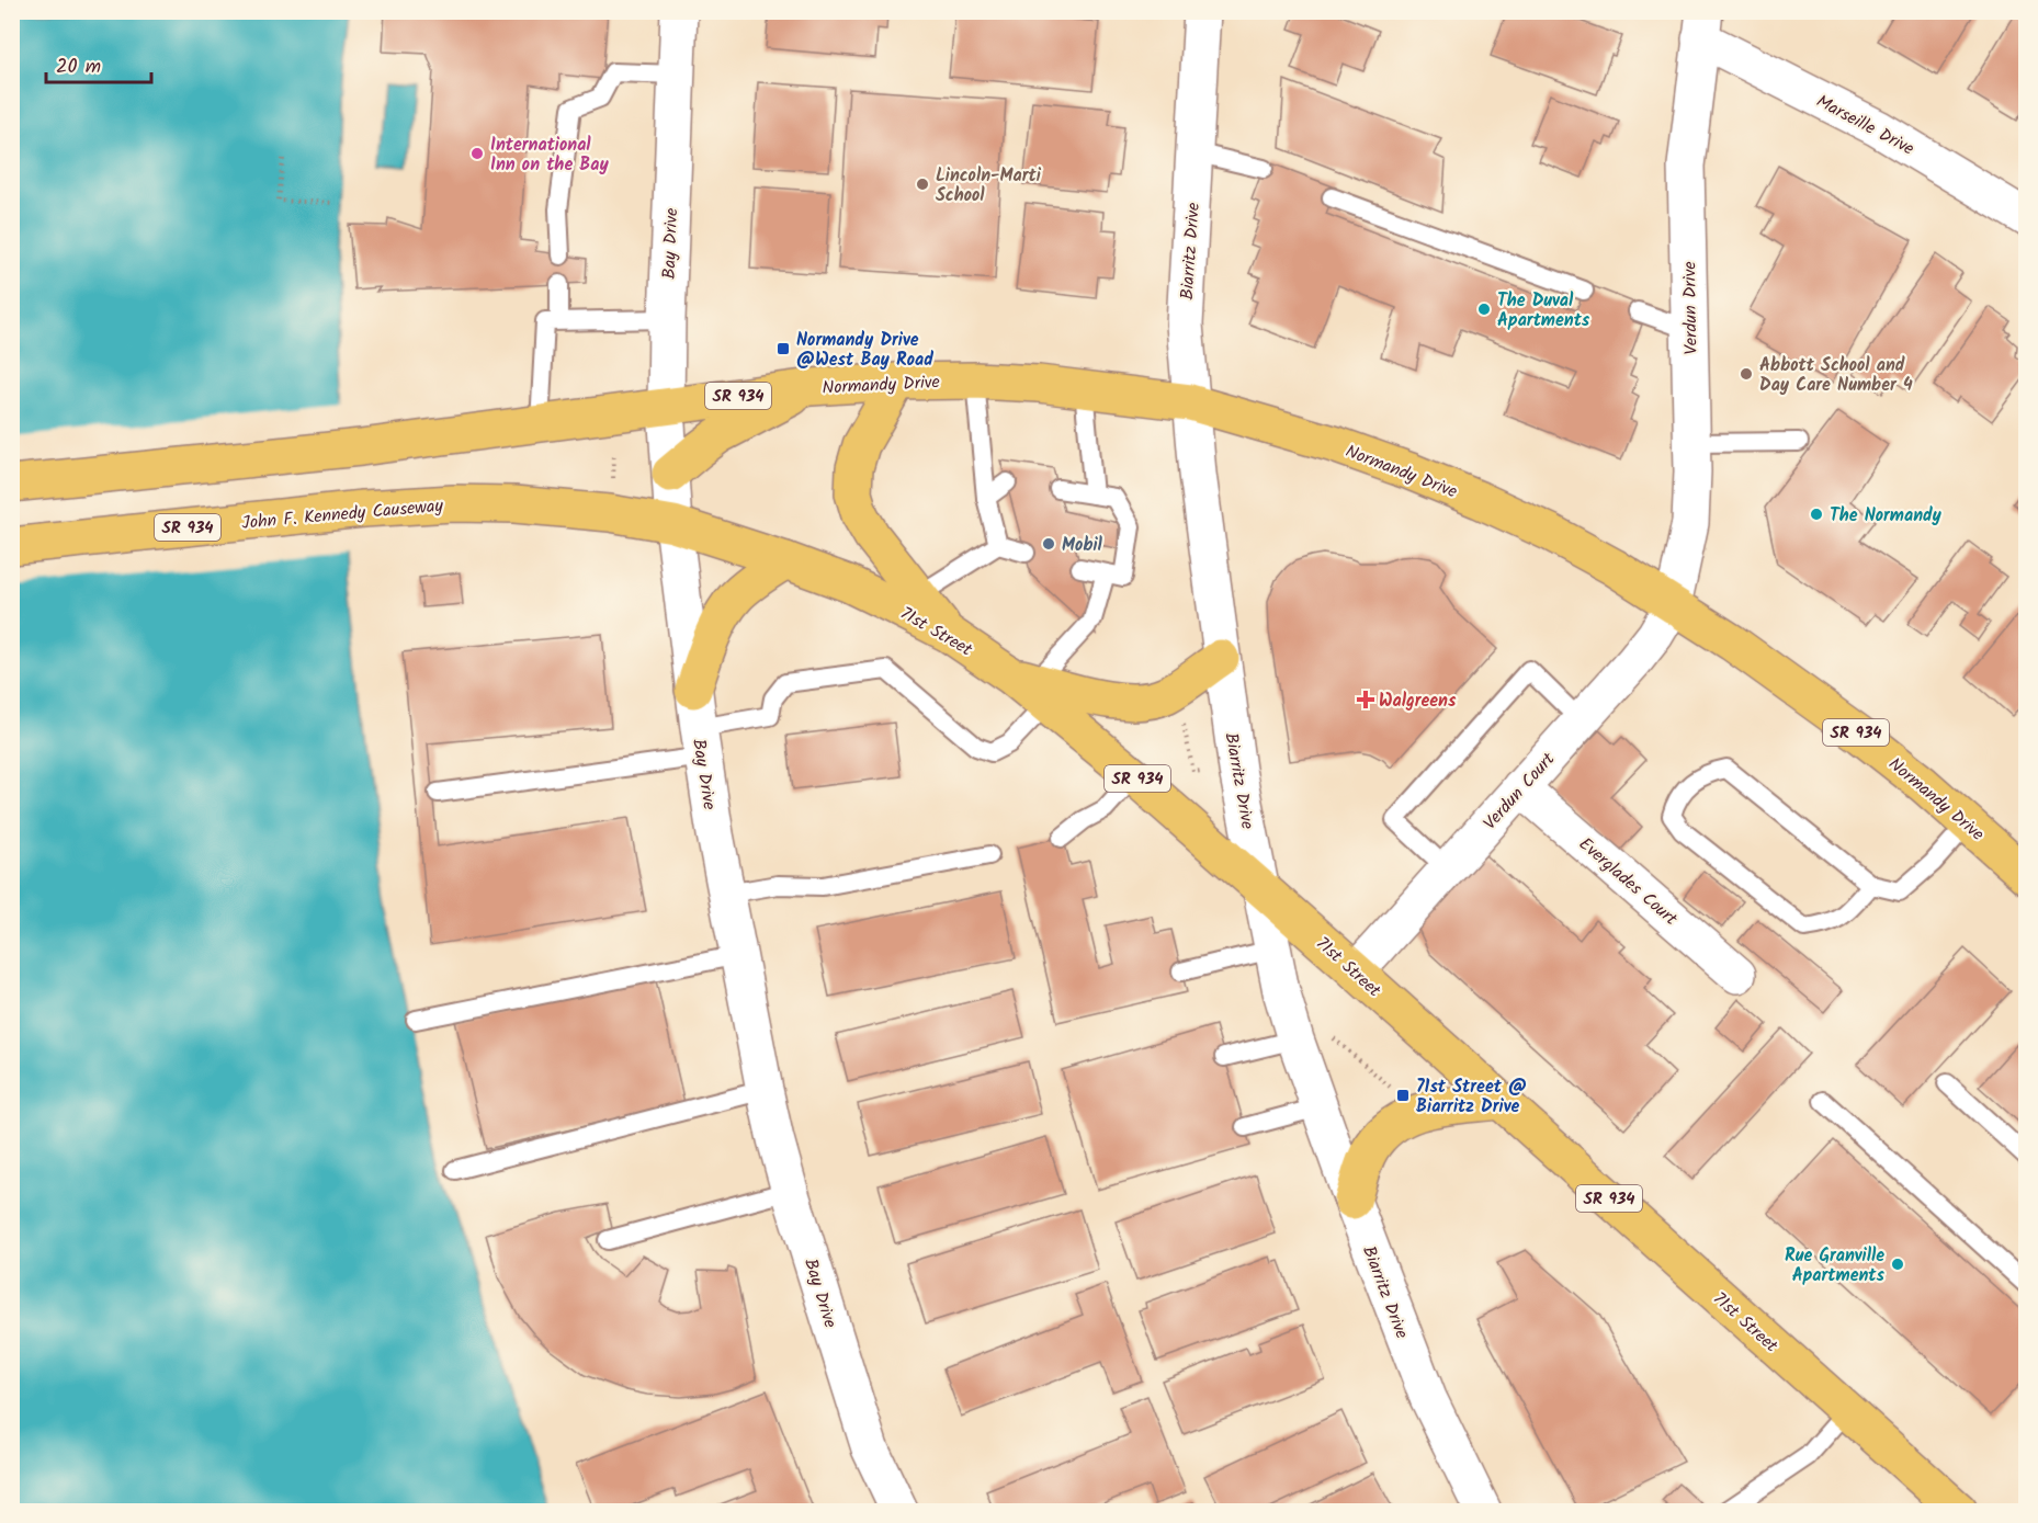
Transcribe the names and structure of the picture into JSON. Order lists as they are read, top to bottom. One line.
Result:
{"streets":{"main road":["Normandy Drive","SR 934","John F. Kennedy Causeway","71st Street"],"street":["Marseille Drive","Bay Drive","Biarritz Drive","Verdun Drive","Verdun Court","Everglades Court"]},"crossings":[["Marseille Drive","Verdun Drive"],["Bay Drive","Normandy Drive"],["Bay Drive","SR 934"],["Bay Drive","John F. Kennedy Causeway"],["Bay Drive","71st Street"],["Biarritz Drive","Normandy Drive"],["Biarritz Drive","71st Street"],["Verdun Drive","Normandy Drive"],["Verdun Drive","Verdun Court"],["Normandy Drive","SR 934"],["Normandy Drive","Verdun Court"],["John F. Kennedy Causeway","71st Street"],["71st Street","Verdun Court"],["Verdun Court","Everglades Court"]],"places":{"other":["International Inn on the Bay","Lincoln-Marti School","The Duval Apartments","Abbott School and Day Care Number 4","The Normandy","Mobil","Rue Granville Apartments"],"transit":["Normandy Drive @West Bay Road","71st Street @ Biarritz Drive"],"health":["Walgreens"]},"scale_bar":"20 m"}
